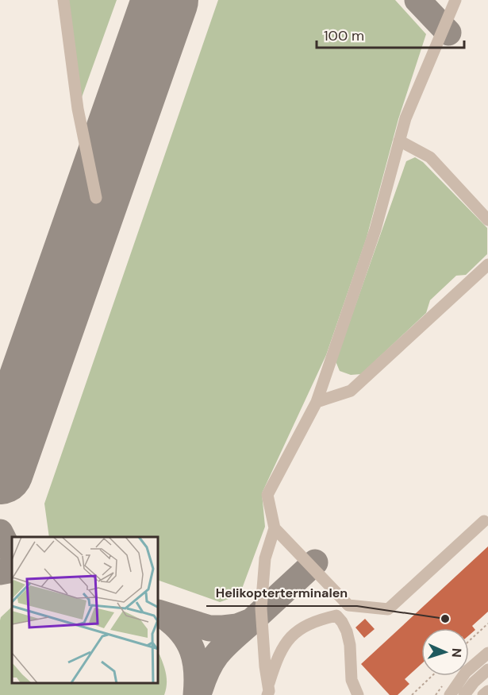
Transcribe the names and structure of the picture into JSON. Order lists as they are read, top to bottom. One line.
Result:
{"places":["Helikopterterminalen"],"scale_bar":"100 m","north":"right"}
